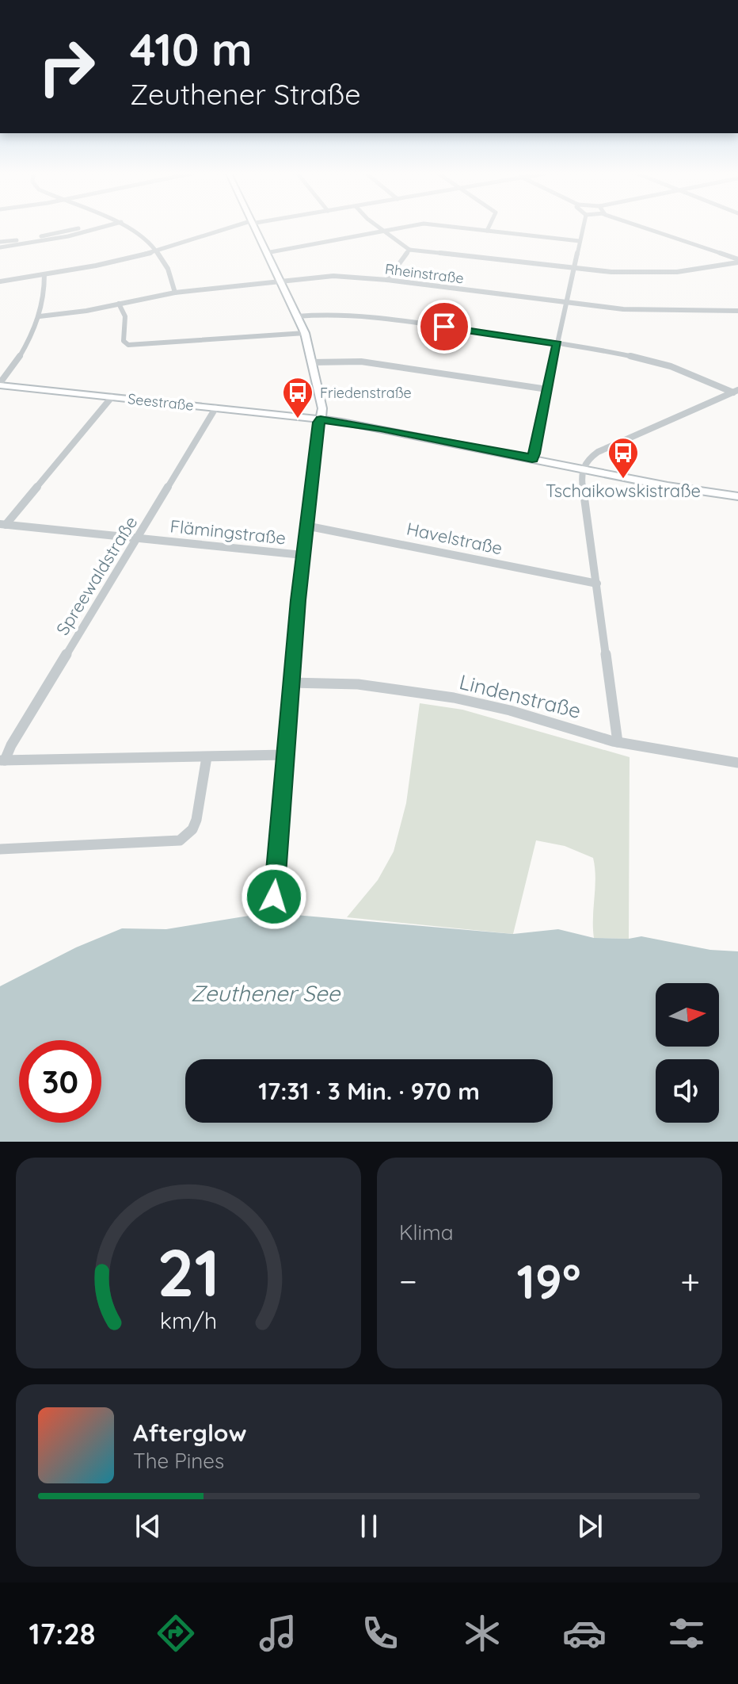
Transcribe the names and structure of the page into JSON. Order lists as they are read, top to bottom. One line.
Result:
{"streets":{"street":["Rheinstraße","Seestraße","Flämingstraße","Havelstraße","Spreewaldstraße","Lindenstraße"]},"crossings":[["Seestraße","Spreewaldstraße"],["Flämingstraße","Spreewaldstraße"]],"water":["Zeuthener See"],"places":{"bus stop":["Friedenstraße","Tschaikowskistraße"]},"north":"right","page":{"turn":["410 m","Zeuthener Straße"],"limit":"30","trip":"17:31 · 3 Min. · 970 m","tile":"Klima","heat":["−","19°","+"],"song":["Afterglow","The Pines"],"tabs":"17:28","gauge":["21","km/h"]}}
